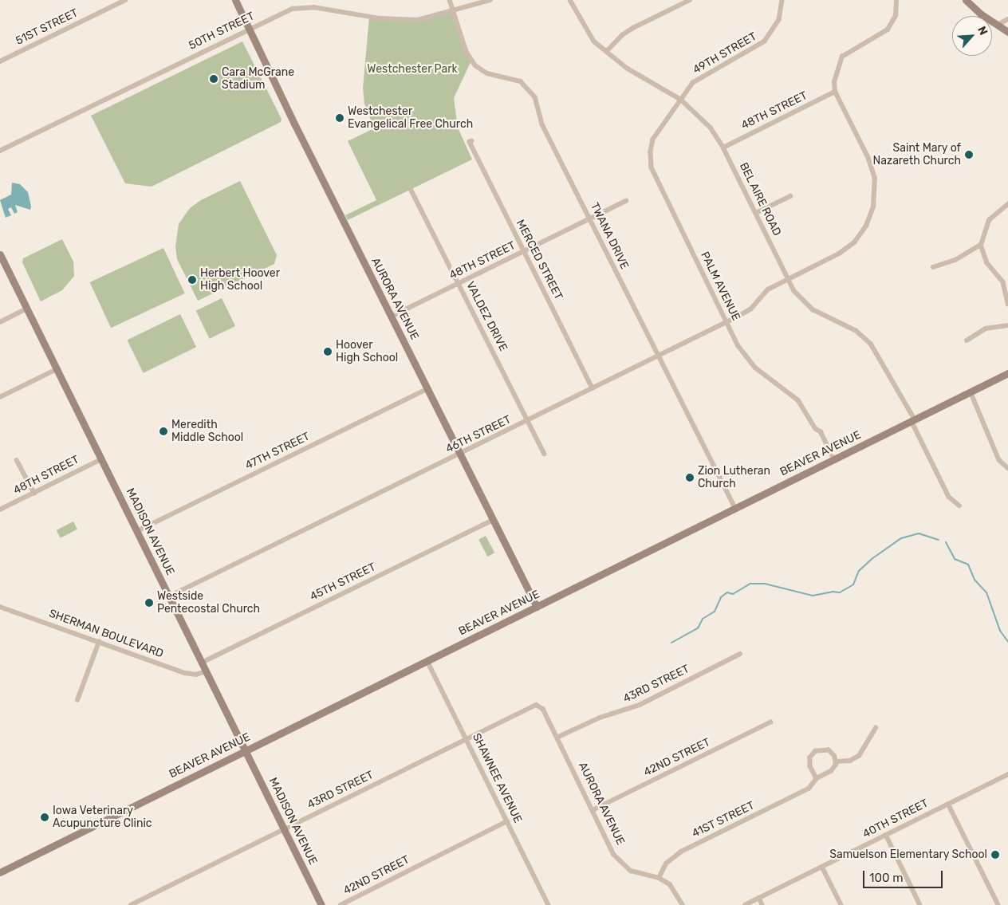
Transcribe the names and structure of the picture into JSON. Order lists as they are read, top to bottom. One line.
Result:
{"streets":{"street":["51ST STREET","50TH STREET","49TH STREET","48TH STREET","BEL AIRE ROAD","TWANA DRIVE","MERCED STREET","PALM AVENUE","AURORA AVENUE","VALDEZ DRIVE","46TH STREET","47TH STREET","BEAVER AVENUE","MADISON AVENUE","45TH STREET","SHERMAN BOULEVARD","43RD STREET","42ND STREET","SHAWNEE AVENUE","40TH STREET","41ST STREET"]},"crossings":[["50TH STREET","TWANA DRIVE"],["50TH STREET","AURORA AVENUE"],["49TH STREET","BEL AIRE ROAD"],["49TH STREET","PALM AVENUE"],["48TH STREET","BEL AIRE ROAD"],["48TH STREET","TWANA DRIVE"],["48TH STREET","MERCED STREET"],["48TH STREET","AURORA AVENUE"],["48TH STREET","VALDEZ DRIVE"],["48TH STREET","46TH STREET"],["48TH STREET","MADISON AVENUE"],["BEL AIRE ROAD","PALM AVENUE"],["BEL AIRE ROAD","46TH STREET"],["BEL AIRE ROAD","BEAVER AVENUE"],["TWANA DRIVE","46TH STREET"],["TWANA DRIVE","BEAVER AVENUE"],["MERCED STREET","46TH STREET"],["PALM AVENUE","46TH STREET"],["PALM AVENUE","BEAVER AVENUE"],["AURORA AVENUE","46TH STREET"],["AURORA AVENUE","47TH STREET"],["AURORA AVENUE","BEAVER AVENUE"],["AURORA AVENUE","45TH STREET"],["AURORA AVENUE","43RD STREET"],["AURORA AVENUE","42ND STREET"],["AURORA AVENUE","41ST STREET"],["VALDEZ DRIVE","46TH STREET"],["46TH STREET","MADISON AVENUE"],["47TH STREET","MADISON AVENUE"],["BEAVER AVENUE","MADISON AVENUE"],["BEAVER AVENUE","SHAWNEE AVENUE"],["MADISON AVENUE","45TH STREET"],["MADISON AVENUE","SHERMAN BOULEVARD"],["MADISON AVENUE","43RD STREET"],["43RD STREET","SHAWNEE AVENUE"],["42ND STREET","SHAWNEE AVENUE"]],"parks":["Westchester Park"],"places":["Cara McGrane Stadium","Westchester Evangelical Free Church","Saint Mary of Nazareth Church","Herbert Hoover High School","Hoover High School","Meredith Middle School","Zion Lutheran Church","Westside Pentecostal Church","Iowa Veterinary Acupuncture Clinic","Samuelson Elementary School"],"scale_bar":"100 m","north":"top right"}
